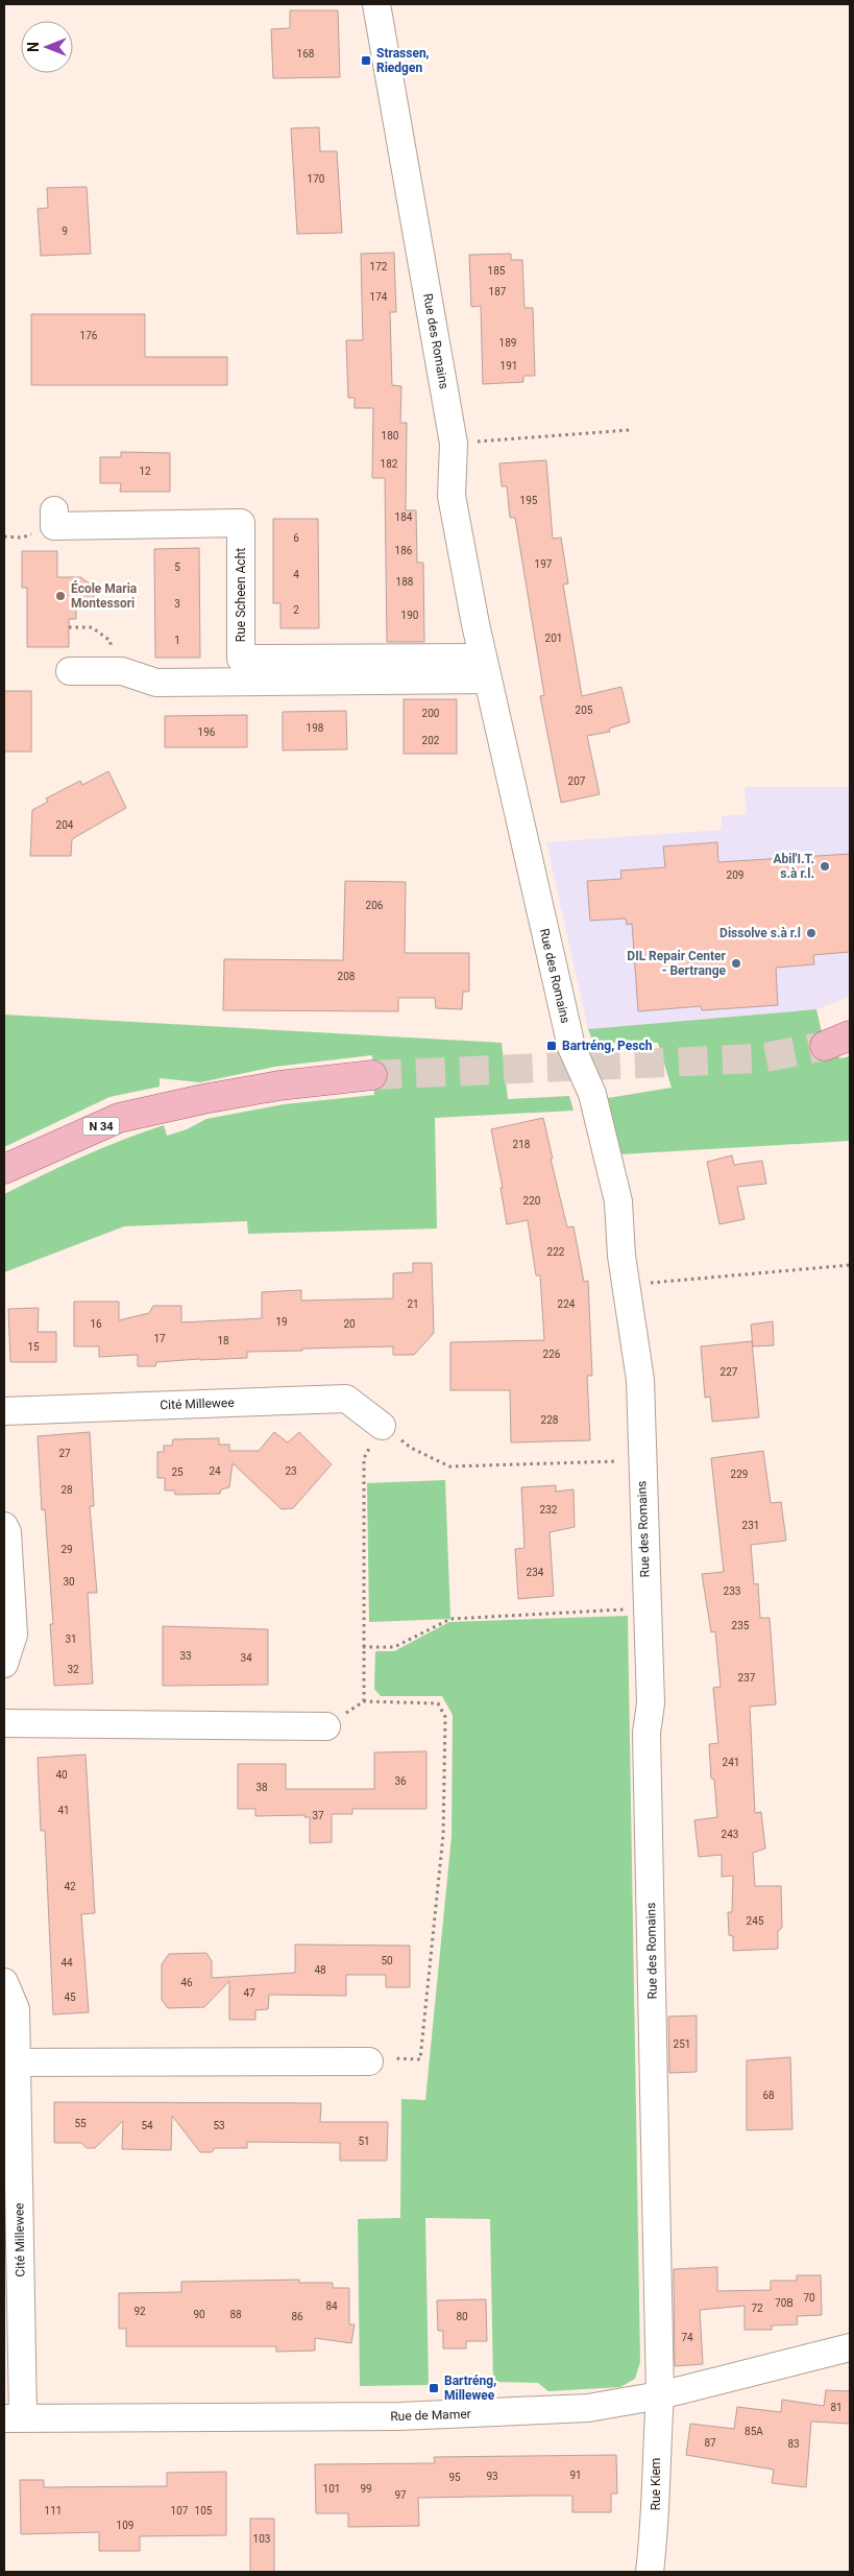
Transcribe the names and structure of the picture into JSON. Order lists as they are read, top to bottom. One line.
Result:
{"streets":{"main road":["N 34"],"street":["Rue des Romains","Rue Scheen Acht","Cité Millewee","Rue de Mamer","Rue Kiem"]},"crossings":[["Rue des Romains","Rue Scheen Acht"],["Rue des Romains","Rue de Mamer"],["Rue des Romains","Rue Kiem"],["Cité Millewee","Rue de Mamer"],["Rue de Mamer","Rue Kiem"]],"places":{"transit":["Strassen, Riedgen","Bartréng, Pesch","Bartréng, Millewee"],"other":["École Maria Montessori","Abil'I.T. s.à r.l.","Dissolve s.à r.l","DIL Repair Center - Bertrange"]},"house_numbers":["168","170","9","172","185","187","174","176","189","191","180","182","12","195","184","6","186","197","5","4","188","3","2","190","201","1","205","200","198","196","202","207","204","209","206","208","218","220","222","21","224","19","16","20","17","18","15","226","227","228","27","24","23","25","229","28","232","231","29","234","30","233","235","31","33","34","32","237","241","40","36","38","41","37","243","42","245","50","44","48","46","47","45","251","68","55","54","53","51","70","70B","84","72","92","90","88","86","80","74","81","85A","87","83","91","93","95","101","99","97","111","107","105","109","103"],"north":"left"}
